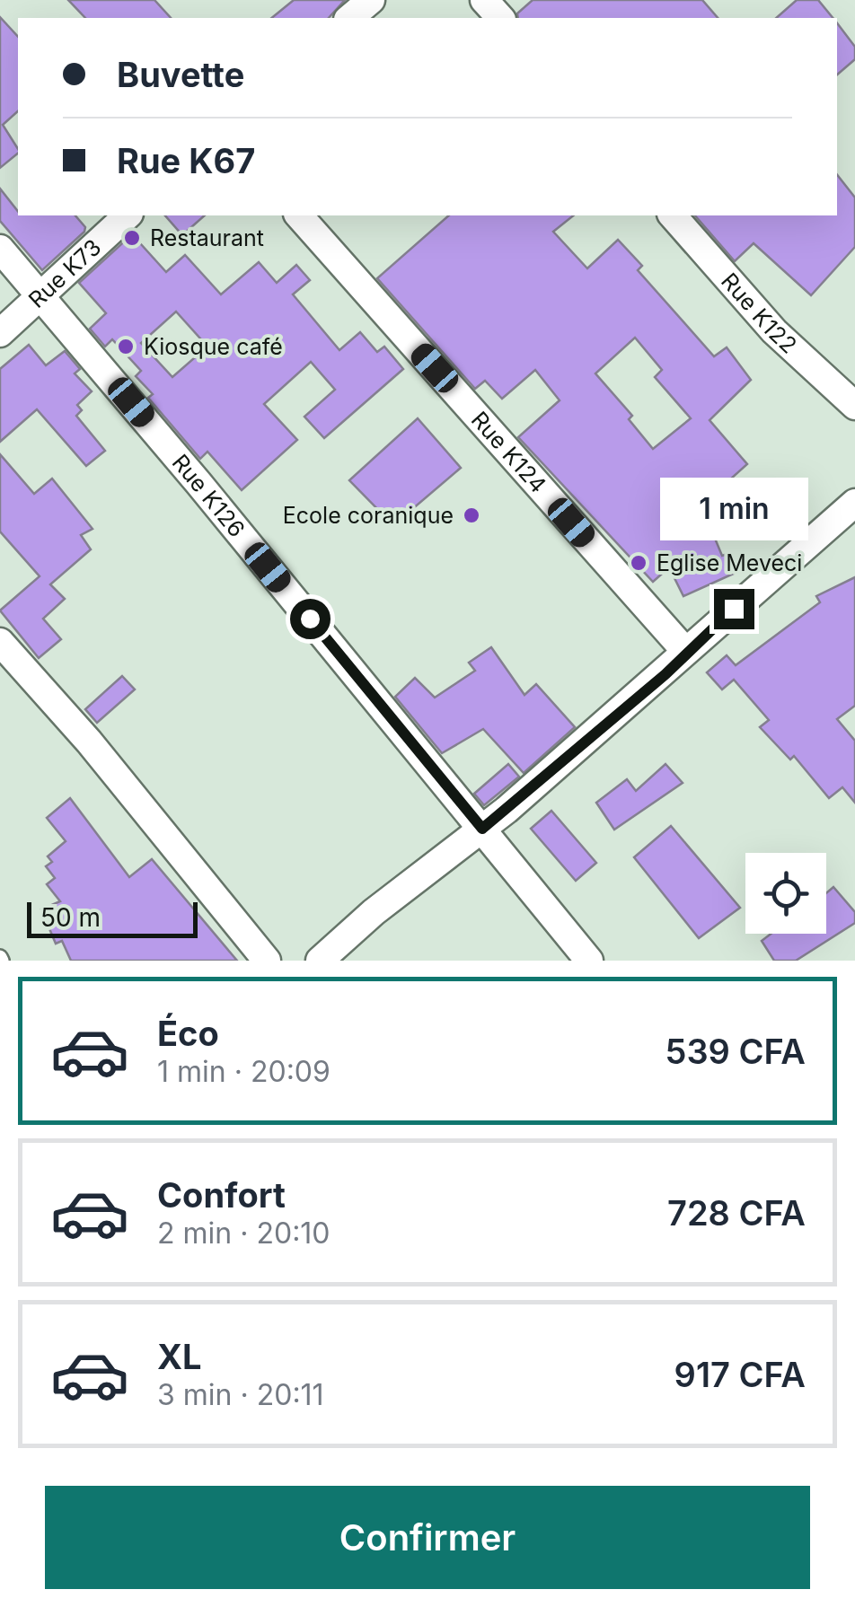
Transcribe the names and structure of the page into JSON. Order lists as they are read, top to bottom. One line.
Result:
{"streets":{"street":["Rue K73","Rue K122","Rue K124","Rue K126"]},"crossings":[["Rue K73","Rue K126"]],"places":["Restaurant","Kiosque café","Ecole coranique","Eglise Meveci"],"scale_bar":"50 m","page":{"banner":["Buvette","Rue K67"],"bubble":"1 min","scale":"50 m","list":[{"name":"Éco","note":"1 min · 20:09","value":"539 CFA"},{"name":"Confort","note":"2 min · 20:10","value":"728 CFA"},{"name":"XL","note":"3 min · 20:11","value":"917 CFA"}],"buttons":"Confirmer"}}
